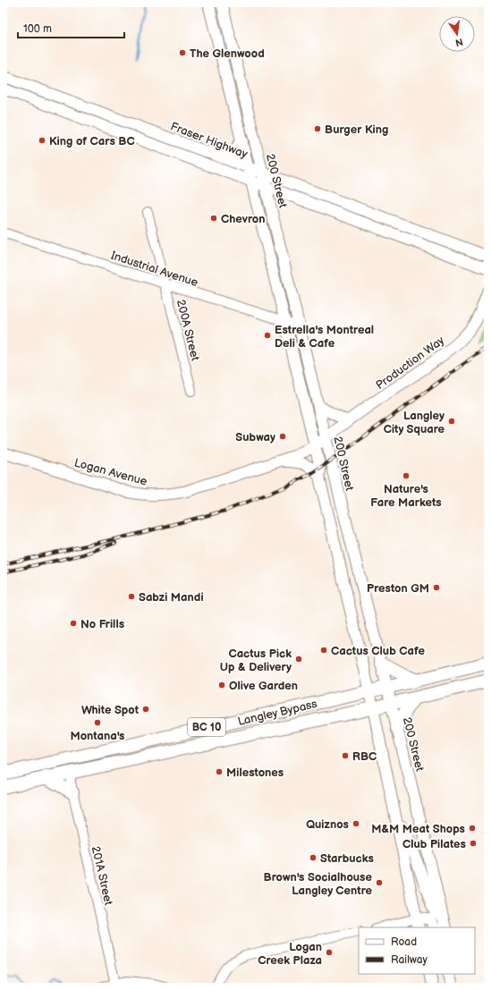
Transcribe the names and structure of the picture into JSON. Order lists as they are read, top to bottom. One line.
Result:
{"streets":{"highway":["Langley Bypass","BC 10"],"main road":["Fraser Highway","200 Street","Production Way","Logan Avenue"],"street":["Industrial Avenue","200A Street","201A Street"]},"crossings":[["Fraser Highway","200 Street"],["200 Street","Industrial Avenue"],["200 Street","Production Way"],["200 Street","Logan Avenue"],["200 Street","Langley Bypass"],["Industrial Avenue","200A Street"],["Production Way","Logan Avenue"],["Langley Bypass","201A Street"]],"places":["The Glenwood","Burger King","King of Cars BC","Chevron","Estrella's Montreal Deli & Cafe","Langley City Square","Subway","Nature's Fare Markets","Preston GM","Sabzi Mandi","No Frills","Cactus Club Cafe","Cactus Pick Up & Delivery","Olive Garden","White Spot","Montana's","RBC","Milestones","Quiznos","M&M Meat Shops","Club Pilates","Starbucks","Brown's Socialhouse Langley Centre","Logan Creek Plaza"],"legend":["Road","Railway"],"scale_bar":"100 m","north":"bottom"}
